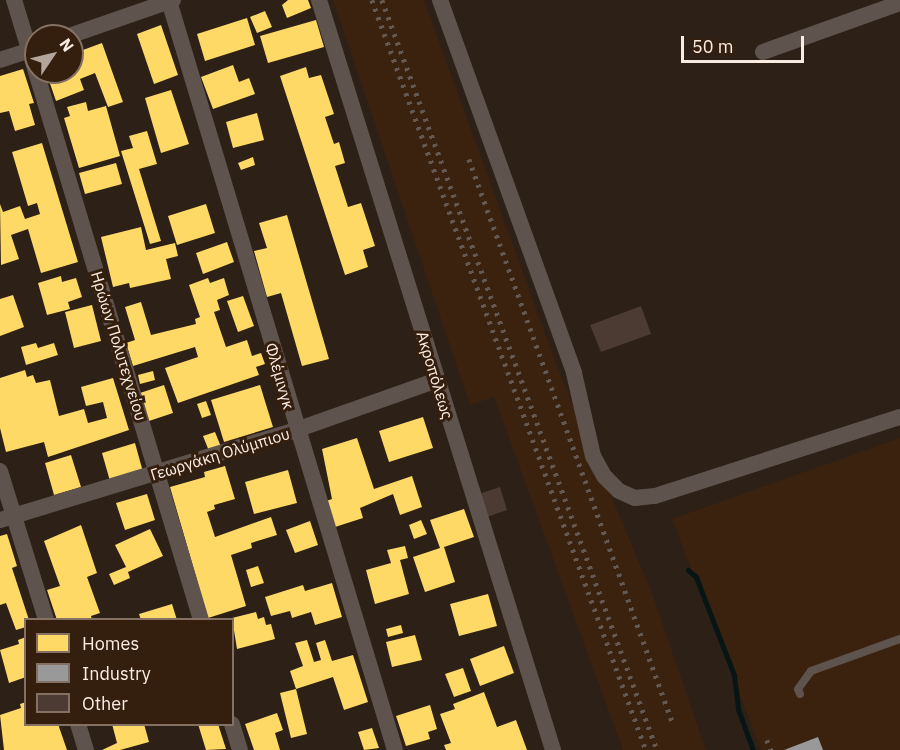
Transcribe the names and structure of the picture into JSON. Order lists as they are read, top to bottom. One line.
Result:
{"streets":{"street":["Ηρώων Πολυτεχνείου","Ακροπόλεως","Φλέμινγκ","Γεωργάκη Ολύμπιου"]},"crossings":[["Ηρώων Πολυτεχνείου","Γεωργάκη Ολύμπιου"],["Ακροπόλεως","Γεωργάκη Ολύμπιου"],["Φλέμινγκ","Γεωργάκη Ολύμπιου"]],"legend":["Homes","Industry","Other"],"scale_bar":"50 m","north":"top right"}
